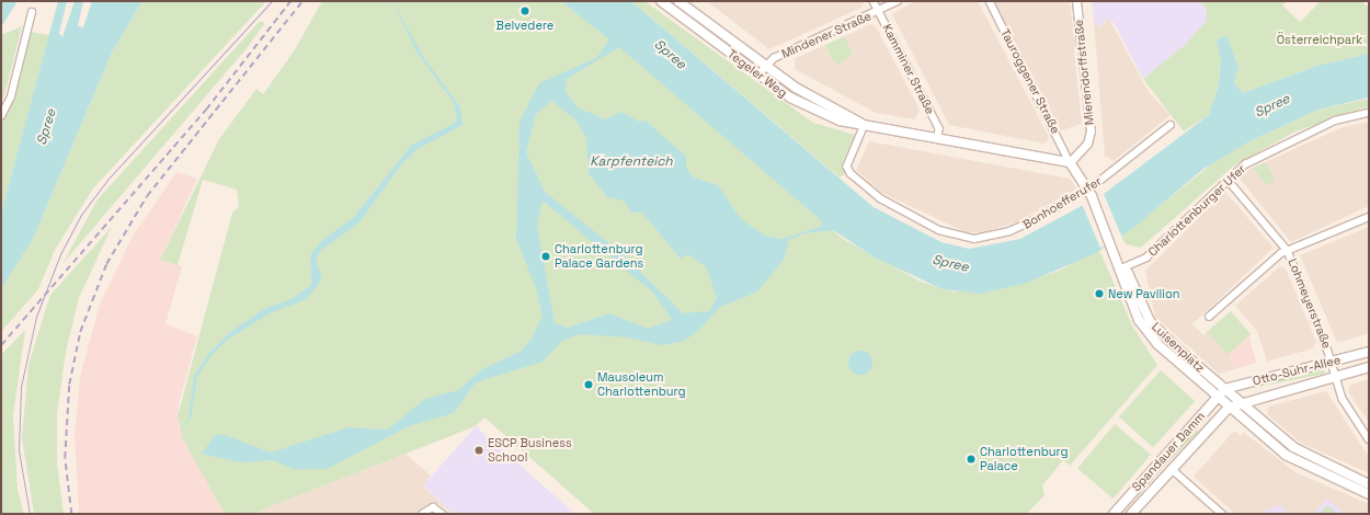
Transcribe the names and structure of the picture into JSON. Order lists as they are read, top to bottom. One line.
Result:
{"streets":{"main road":["Tegeler Weg","Luisenplatz","Otto-Suhr-Allee","Spandauer Damm"],"street":["Mindener Straße","Kamminer Straße","Mierendorffstraße","Tauroggener Straße","Bonhoefferufer","Charlottenburger Ufer","Lohmeyerstraße"]},"crossings":[["Mindener Straße","Kamminer Straße"],["Mindener Straße","Tegeler Weg"],["Kamminer Straße","Tegeler Weg"],["Mierendorffstraße","Tegeler Weg"],["Mierendorffstraße","Tauroggener Straße"],["Tegeler Weg","Tauroggener Straße"],["Tegeler Weg","Bonhoefferufer"],["Charlottenburger Ufer","Lohmeyerstraße"],["Charlottenburger Ufer","Luisenplatz"],["Lohmeyerstraße","Otto-Suhr-Allee"],["Luisenplatz","Otto-Suhr-Allee"],["Luisenplatz","Spandauer Damm"],["Otto-Suhr-Allee","Spandauer Damm"]],"water":["Spree","Karpfenteich"],"parks":["Österreichpark"],"places":["Belvedere","Charlottenburg Palace Gardens","New Pavilion","Mausoleum Charlottenburg","ESCP Business School","Charlottenburg Palace"]}
